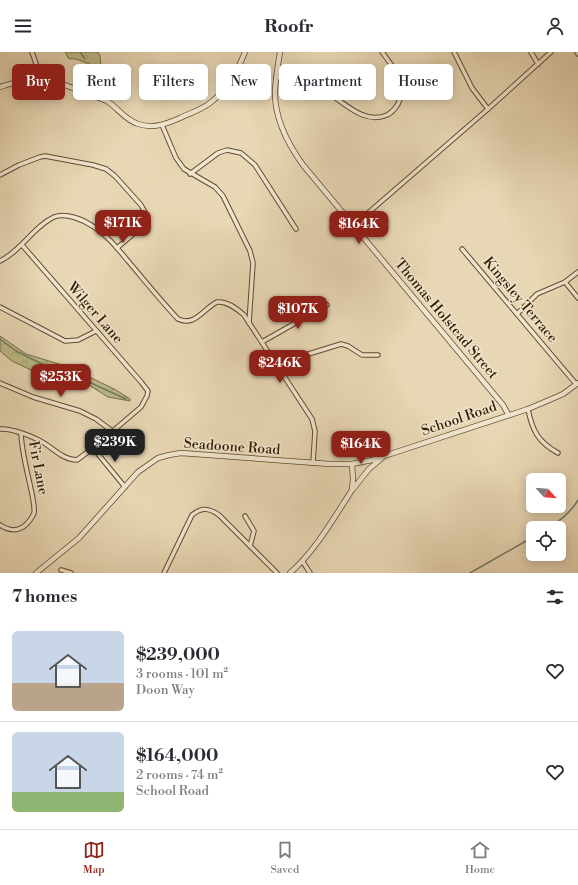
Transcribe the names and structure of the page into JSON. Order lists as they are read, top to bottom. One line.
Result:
{"streets":{"street":["Kingsley Terrace","Wilger Lane","Thomas Holstead Street","School Road","Seadoone Road","Fir Lane"]},"crossings":[["Kingsley Terrace","School Road"],["Thomas Holstead Street","School Road"],["School Road","Seadoone Road"]],"north":"bottom right","page":{"header":"Roofr","chip":["Buy","Rent","Filters","New","Apartment","House"],"price":["$171K","$164K","$107K","$246K","$253K","$239K","$164K"],"heading":"7 homes","list":[{"name":"$239,000","note":"3 rooms · 101 m² · Doon Way"},{"name":"$164,000","note":"2 rooms · 74 m² · School Road"}],"tabs":["Map","Saved","Home"]}}
